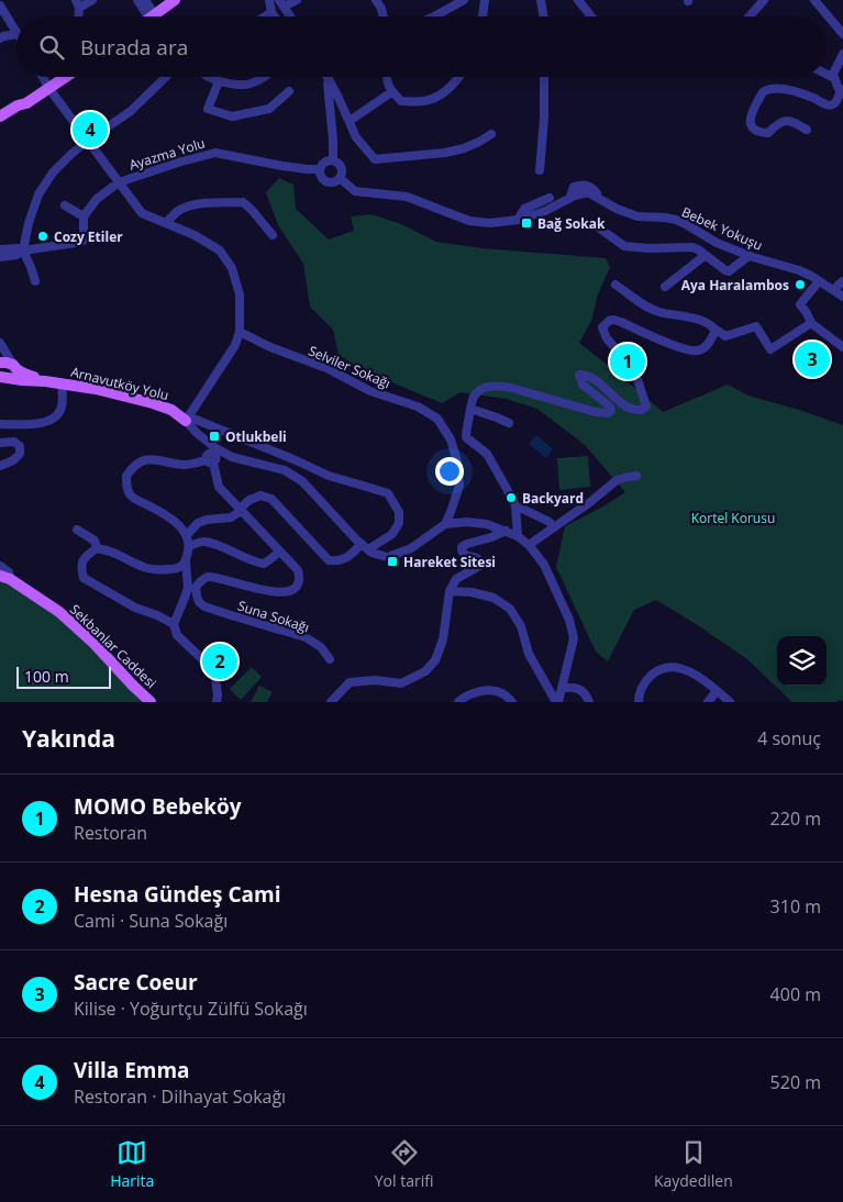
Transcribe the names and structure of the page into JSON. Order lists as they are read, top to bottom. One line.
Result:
{"streets":{"main road":["Arnavutköy Yolu","Sekbanlar Caddesi"],"street":["Ayazma Yolu","Bebek Yokuşu","Selviler Sokağı","Suna Sokağı"]},"parks":["Kortel Korusu"],"places":{"transit":["Bağ Sokak","Otlukbeli","Hareket Sitesi"],"other":["Cozy Etiler","Aya Haralambos","Backyard"]},"scale_bar":"100 m","page":{"search":"Burada ara","pins":["4","3","1","2"],"scale":"100 m","heading":["Yakında","4 sonuç"],"list":[{"mark":"1","name":"MOMO Bebeköy","note":"Restoran","value":"220 m"},{"mark":"2","name":"Hesna Gündeş Cami","note":"Cami · Suna Sokağı","value":"310 m"},{"mark":"3","name":"Sacre Coeur","note":"Kilise · Yoğurtçu Zülfü Sokağı","value":"400 m"},{"mark":"4","name":"Villa Emma","note":"Restoran · Dilhayat Sokağı","value":"520 m"}],"nav":["Harita","Yol tarifi","Kaydedilen"]}}
